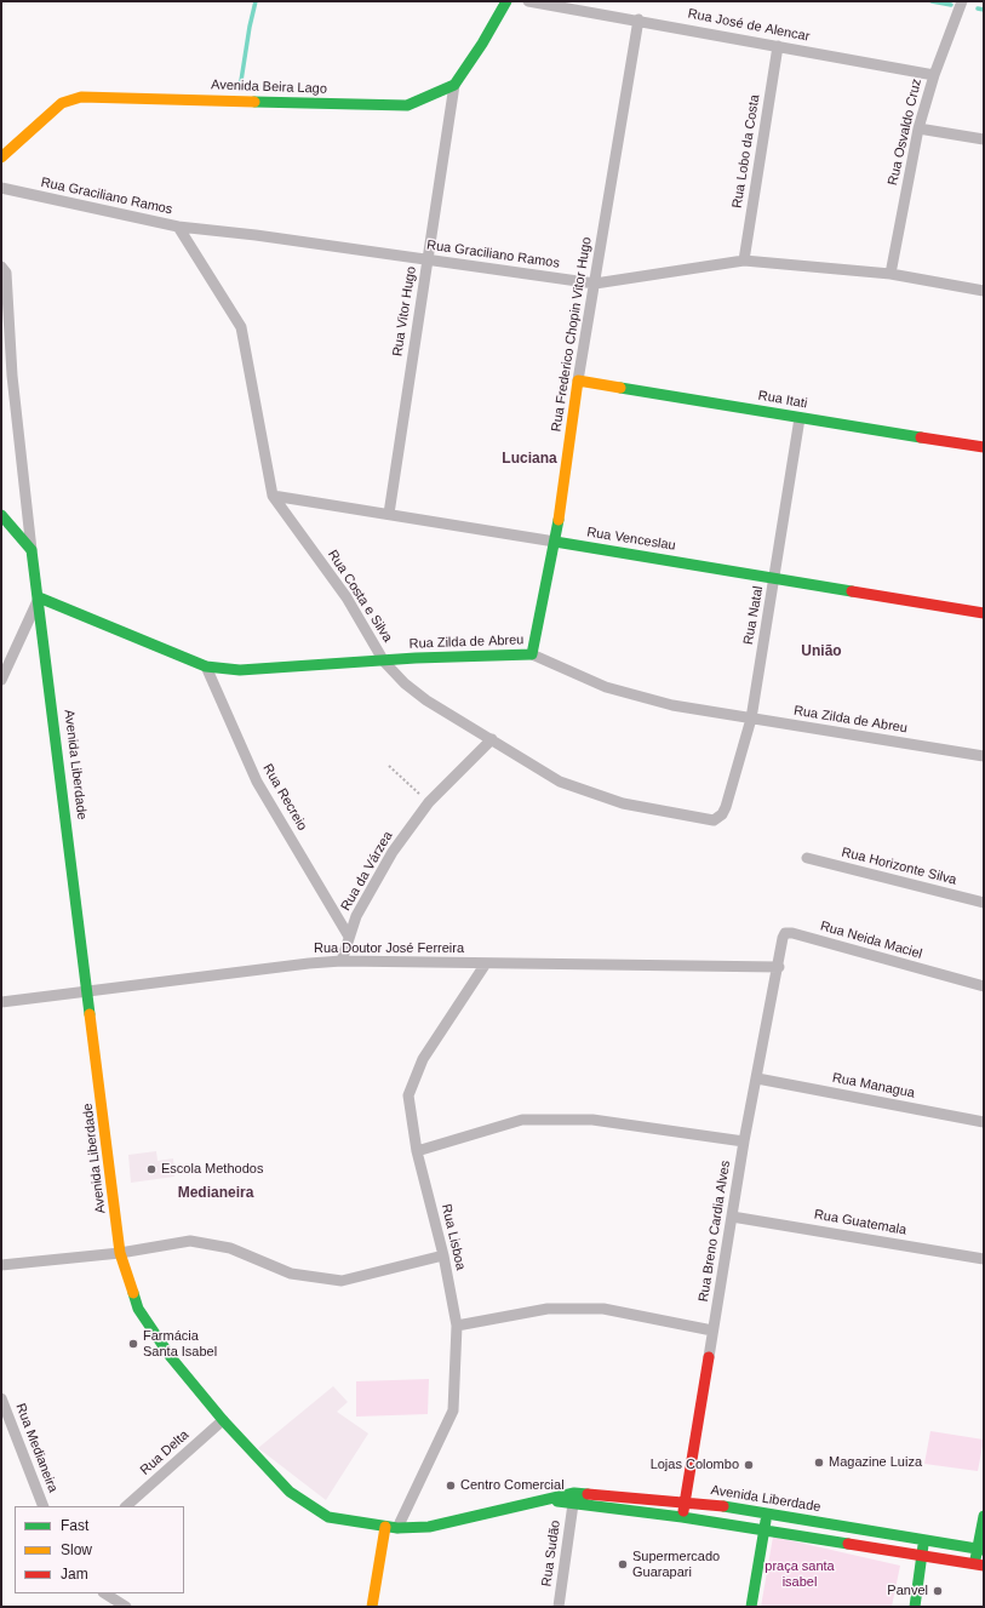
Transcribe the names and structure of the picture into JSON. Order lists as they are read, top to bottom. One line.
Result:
{"streets":{"main road":["Avenida Beira Lago","Rua Frederico Chopin Vitor Hugo","Rua Itati","Rua Venceslau","Rua Zilda de Abreu","Avenida Liberdade","Rua Breno Cardia Alves"],"street":["Rua José de Alencar","Rua Osvaldo Cruz","Rua Lobo da Costa","Rua Graciliano Ramos","Rua Vitor Hugo","Rua Costa e Silva","Rua Natal","Rua Recreio","Rua Horizonte Silva","Rua da Várzea","Rua Neida Maciel","Rua Doutor José Ferreira","Rua Managua","Rua Guatemala","Rua Lisboa","Rua Medianeira","Rua Delta","Rua Sudão"]},"crossings":[["Rua José de Alencar","Rua Osvaldo Cruz"],["Rua José de Alencar","Rua Lobo da Costa"],["Rua José de Alencar","Rua Frederico Chopin Vitor Hugo"],["Avenida Beira Lago","Rua Vitor Hugo"],["Rua Osvaldo Cruz","Rua Graciliano Ramos"],["Rua Lobo da Costa","Rua Graciliano Ramos"],["Rua Graciliano Ramos","Rua Vitor Hugo"],["Rua Graciliano Ramos","Rua Frederico Chopin Vitor Hugo"],["Rua Graciliano Ramos","Rua Costa e Silva"],["Rua Vitor Hugo","Rua Venceslau"],["Rua Frederico Chopin Vitor Hugo","Rua Itati"],["Rua Frederico Chopin Vitor Hugo","Rua Venceslau"],["Rua Frederico Chopin Vitor Hugo","Rua Zilda de Abreu"],["Rua Itati","Rua Natal"],["Rua Venceslau","Rua Costa e Silva"],["Rua Venceslau","Rua Natal"],["Rua Costa e Silva","Rua Natal"],["Rua Costa e Silva","Rua Zilda de Abreu"],["Rua Costa e Silva","Rua da Várzea"],["Rua Natal","Rua Zilda de Abreu"],["Rua Zilda de Abreu","Avenida Liberdade"],["Rua Zilda de Abreu","Rua Recreio"],["Avenida Liberdade","Rua Doutor José Ferreira"],["Avenida Liberdade","Rua Breno Cardia Alves"],["Avenida Liberdade","Rua Lisboa"],["Avenida Liberdade","Rua Delta"],["Avenida Liberdade","Rua Sudão"],["Rua Recreio","Rua da Várzea"],["Rua da Várzea","Rua Doutor José Ferreira"],["Rua Neida Maciel","Rua Doutor José Ferreira"],["Rua Neida Maciel","Rua Breno Cardia Alves"],["Rua Doutor José Ferreira","Rua Breno Cardia Alves"],["Rua Doutor José Ferreira","Rua Lisboa"],["Rua Managua","Rua Breno Cardia Alves"],["Rua Guatemala","Rua Breno Cardia Alves"]],"districts":["Luciana","União","Medianeira"],"parks":["praça santa isabel"],"places":["Escola Methodos","Farmácia Santa Isabel","Magazine Luiza","Lojas Colombo","Centro Comercial","Supermercado Guarapari","Panvel"],"legend":["Fast","Slow","Jam"]}
